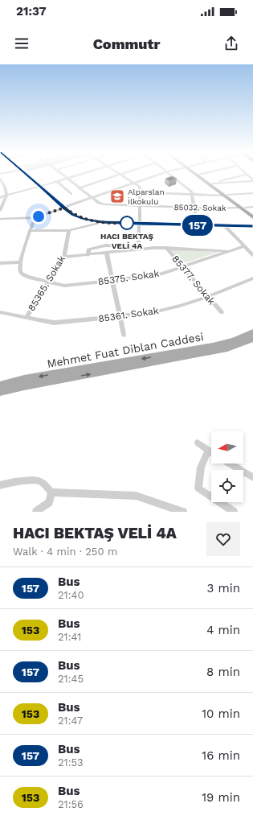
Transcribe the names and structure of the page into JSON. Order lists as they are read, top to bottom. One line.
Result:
{"streets":{"main road":["Mehmet Fuat Diblan Caddesi"],"street":["85032. Sokak","85375. Sokak","85377. Sokak","85365. Sokak","85361. Sokak"]},"crossings":[["85375. Sokak","85377. Sokak"],["85375. Sokak","85365. Sokak"],["85377. Sokak","85361. Sokak"],["85365. Sokak","85361. Sokak"]],"places":{"school or university":["Alparslan İlkokulu"],"other":["HACI BEKTAŞ VELİ 4A"]},"lines":["bus line 157"],"north":"left","page":{"status":"21:37","header":"Commutr","on_map":"157","heading":["HACI BEKTAŞ VELİ 4A","Walk · 4 min · 250 m"],"list":[{"mark":"157","name":"Bus","note":"21:40","value":"3 min"},{"mark":"153","name":"Bus","note":"21:41","value":"4 min"},{"mark":"157","name":"Bus","note":"21:45","value":"8 min"},{"mark":"153","name":"Bus","note":"21:47","value":"10 min"},{"mark":"157","name":"Bus","note":"21:53","value":"16 min"},{"mark":"153","name":"Bus","note":"21:56","value":"19 min"}]}}
